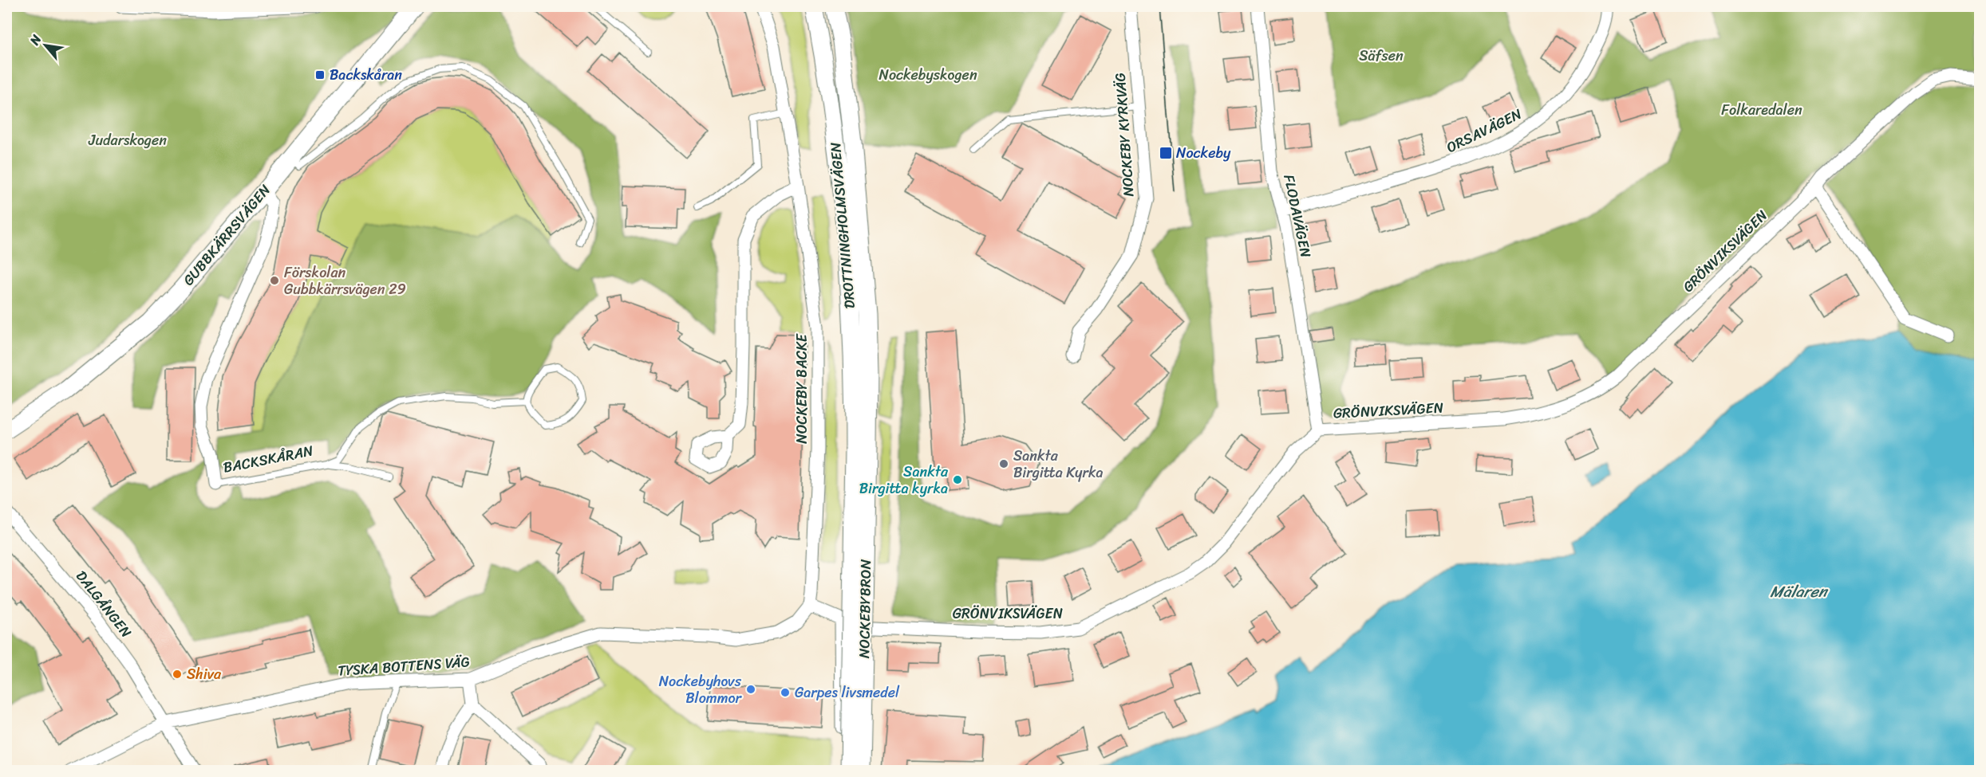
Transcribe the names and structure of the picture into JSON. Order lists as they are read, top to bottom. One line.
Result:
{"streets":{"main road":["DROTTNINGHOLMSVÄGEN","GUBBKÄRRSVÄGEN","NOCKEBYBRON"],"street":["ORSAVÄGEN","NOCKEBY KYRKVÄG","FLODAVÄGEN","GRÖNVIKSVÄGEN","NOCKEBY BACKE","BACKSKÅRAN","DALGÅNGEN","TYSKA BOTTENS VÄG"]},"crossings":[["ORSAVÄGEN","FLODAVÄGEN"],["FLODAVÄGEN","GRÖNVIKSVÄGEN"],["DROTTNINGHOLMSVÄGEN","NOCKEBYBRON"],["GUBBKÄRRSVÄGEN","BACKSKÅRAN"],["GRÖNVIKSVÄGEN","NOCKEBY BACKE"],["GRÖNVIKSVÄGEN","TYSKA BOTTENS VÄG"],["NOCKEBY BACKE","TYSKA BOTTENS VÄG"],["DALGÅNGEN","TYSKA BOTTENS VÄG"]],"water":["Mälaren"],"parks":["Säfsen","Nockebyskogen","Folkaredalen","Judarskogen"],"places":{"transit":["Backskåran","Nockeby"],"other":["Förskolan Gubbkärrsvägen 29","Sankta Birgitta Kyrka","Sankta Birgitta kyrka","Shiva","Nockebyhovs Blommor","Garpes livsmedel"]},"north":"top left"}
